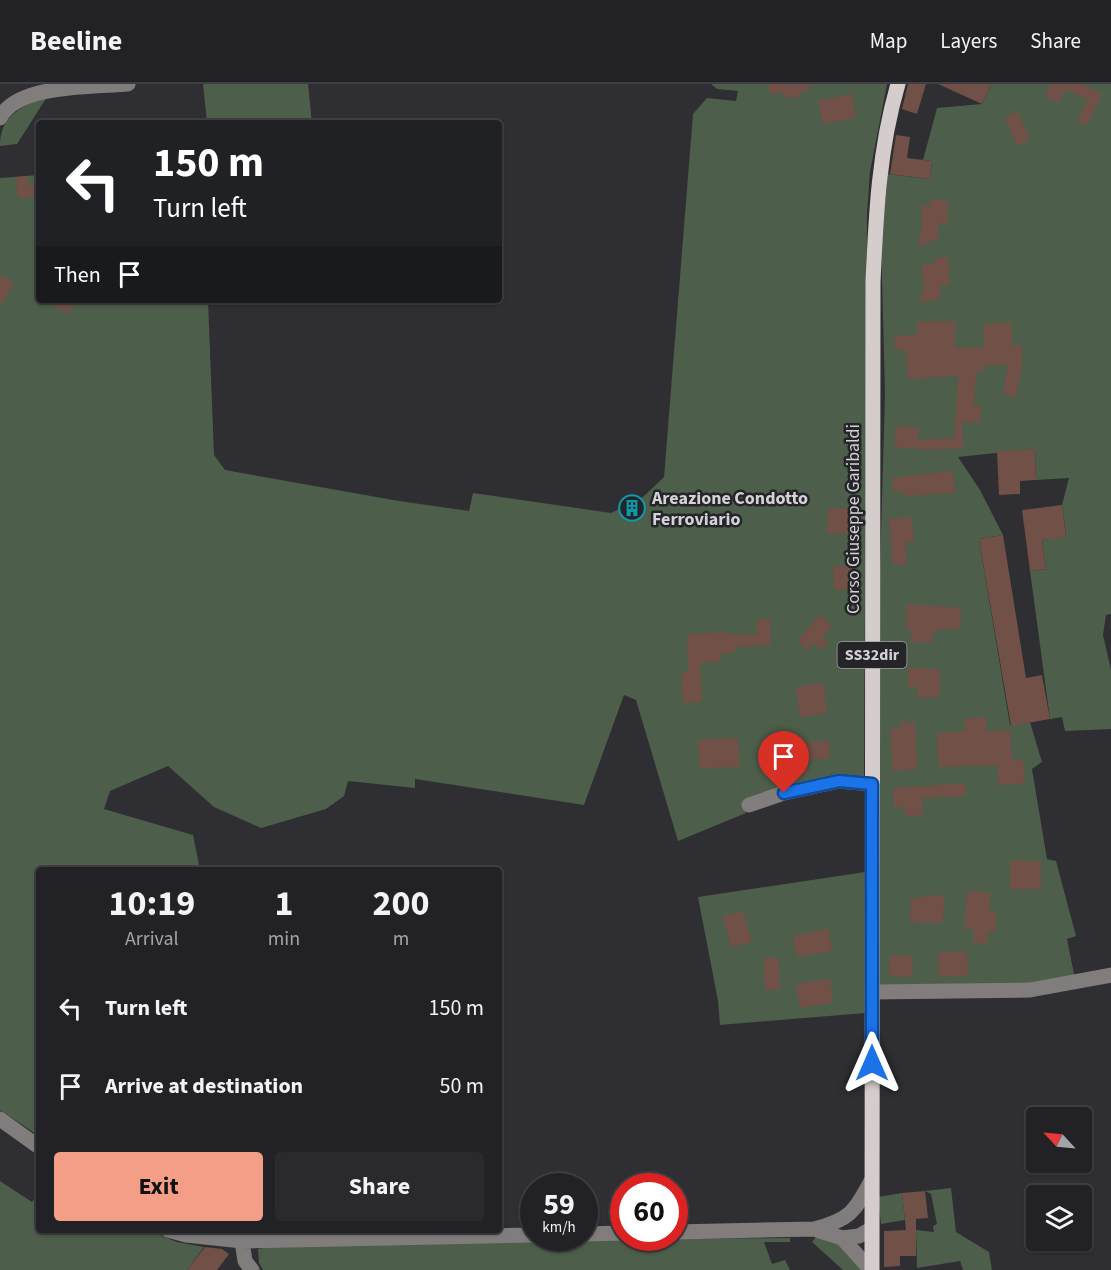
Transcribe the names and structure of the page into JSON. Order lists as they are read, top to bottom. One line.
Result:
{"streets":{"main road":["Corso Giuseppe Garibaldi","SS32dir"]},"places":{"building":["Areazione Condotto Ferroviario"]},"north":"top left","page":{"header":"Beeline","nav":["Map","Layers","Share"],"turn":["150 m","Turn left"],"then":"Then","eta":["10:19","Arrival","1","min","200","m"],"list":[{"name":"Turn left","value":"150 m"},{"name":"Arrive at destination","value":"50 m"}],"buttons":["Exit","Share"],"speed":"59 km/h","limit":"60"}}
